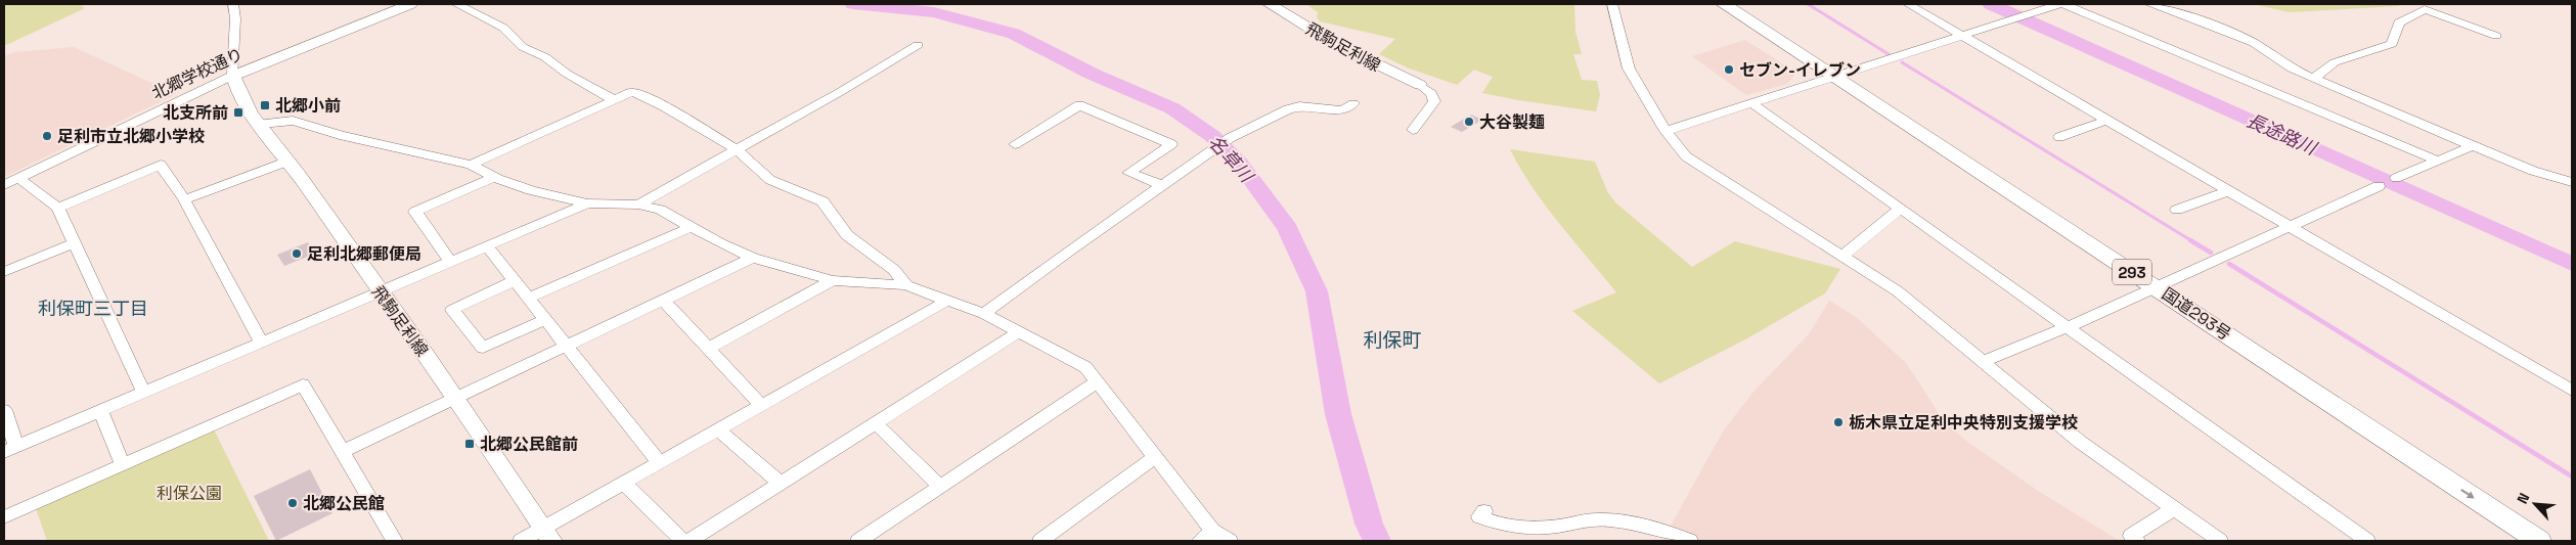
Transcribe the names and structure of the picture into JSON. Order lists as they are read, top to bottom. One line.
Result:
{"streets":{"highway":["293","国道293号"],"main road":["飛駒足利線","北郷学校通り"]},"crossings":[["飛駒足利線","北郷学校通り"]],"districts":["利保町三丁目","利保町"],"water":["長途路川","名草川"],"parks":["利保公園"],"places":{"other":["セブン-イレブン","大谷製麺","足利市立北郷小学校","足利北郷郵便局","栃木県立足利中央特別支援学校","北郷公民館"],"transit":["北郷小前","北支所前","北郷公民館前"]},"north":"top left"}
